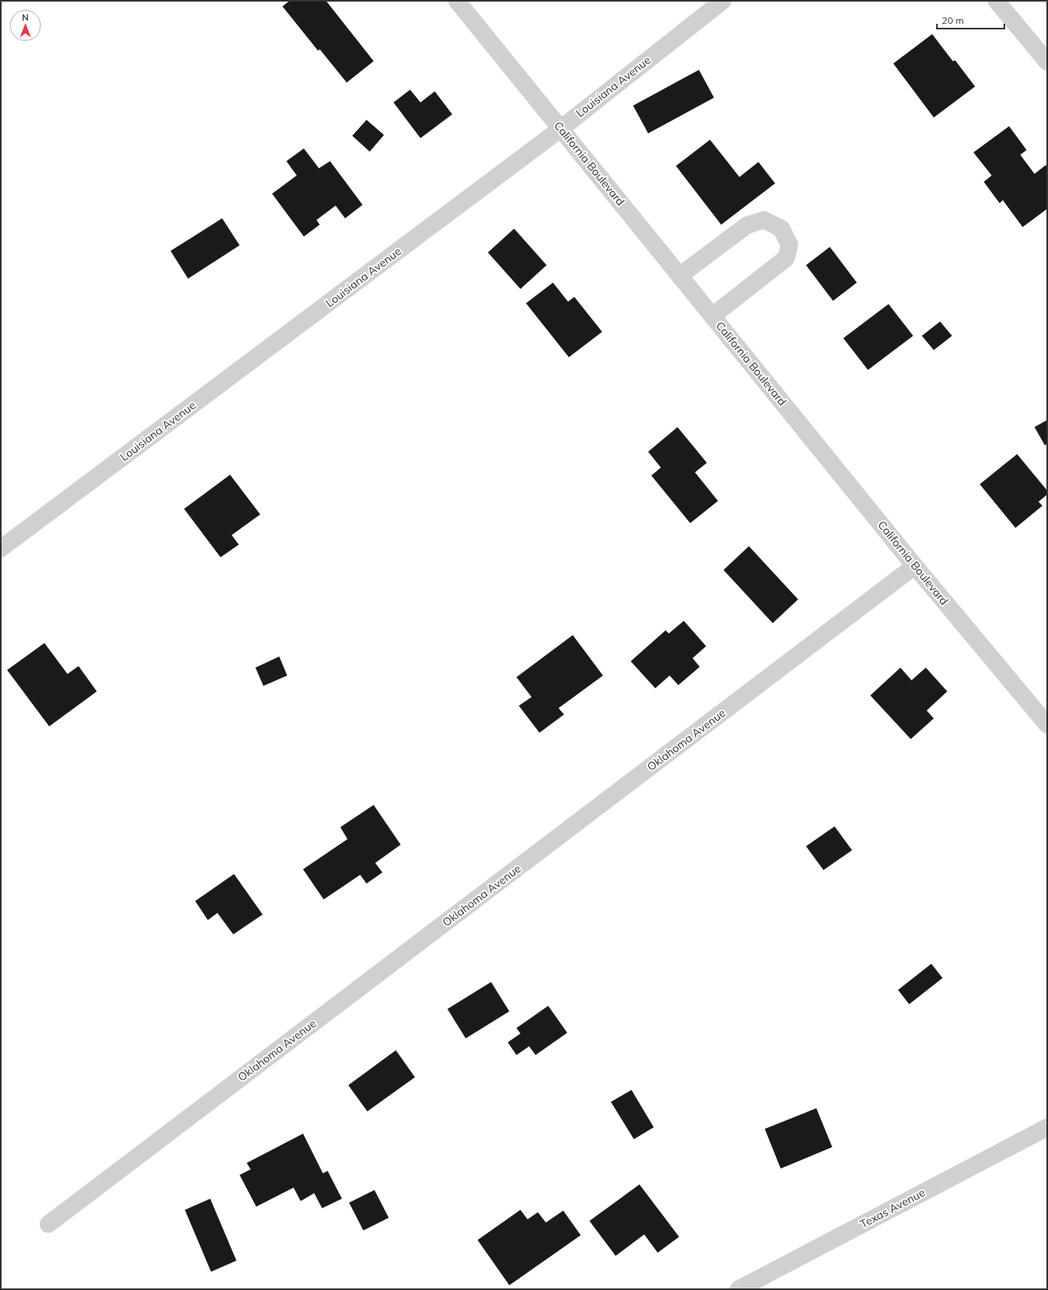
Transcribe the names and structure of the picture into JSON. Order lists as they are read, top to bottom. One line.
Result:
{"streets":{"street":["Louisiana Avenue","California Boulevard","Oklahoma Avenue","Texas Avenue"]},"crossings":[["Louisiana Avenue","California Boulevard"],["California Boulevard","Oklahoma Avenue"]],"scale_bar":"20 m","north":"top"}
